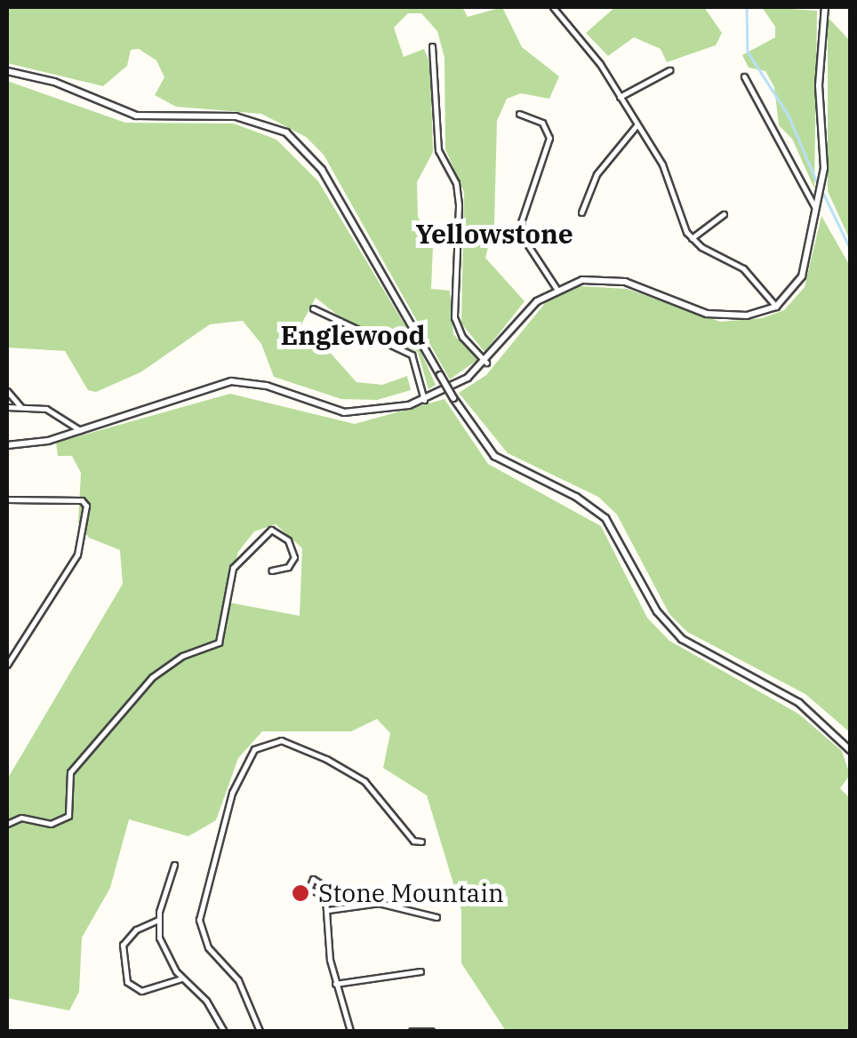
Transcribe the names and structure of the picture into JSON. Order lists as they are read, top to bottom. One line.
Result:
{"districts":["Yellowstone","Englewood"],"places":["Stone Mountain"]}
